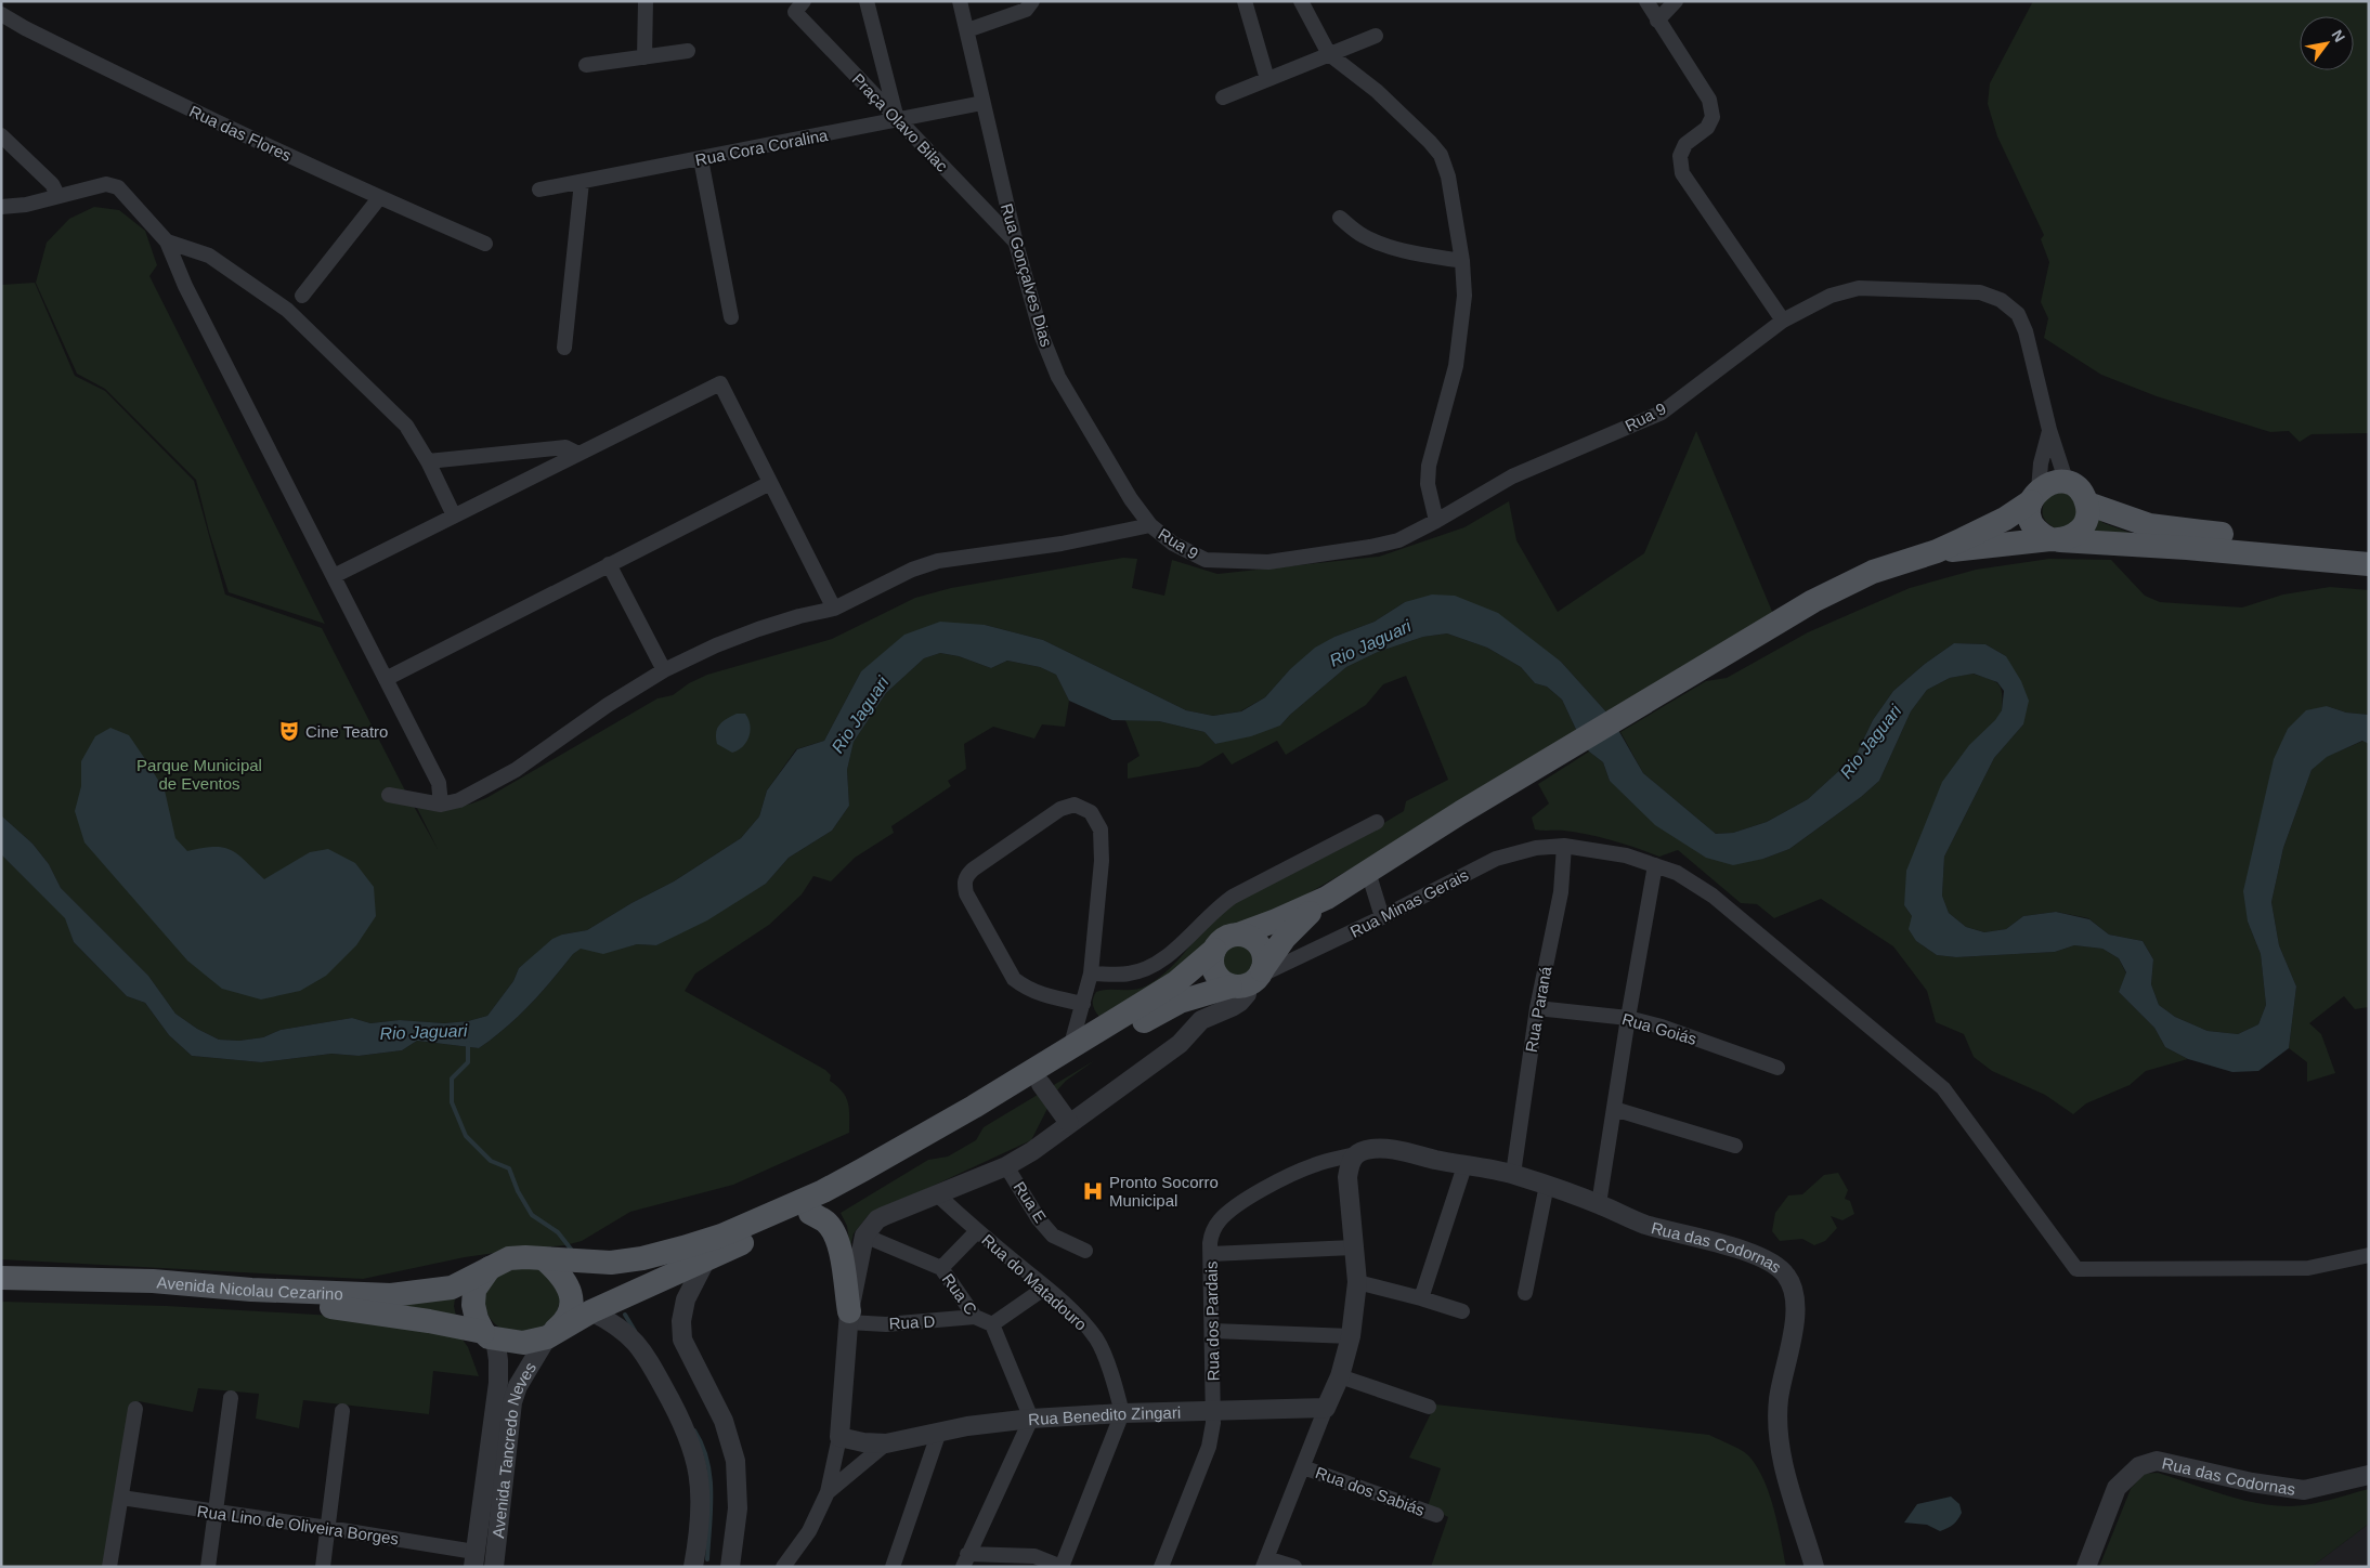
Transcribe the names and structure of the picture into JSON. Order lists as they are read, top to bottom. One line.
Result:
{"streets":{"main road":["Avenida Nicolau Cezarino"],"street":["Praça Olavo Bilac","Rua das Flores","Rua Cora Coralina","Rua Gonçalves Dias","Rua 9","Rua Minas Gerais","Rua Paraná","Rua Goiás","Rua E","Rua das Codornas","Rua do Matadouro","Rua C","Rua dos Pardais","Rua D","Rua Benedito Zingari","Avenida Tancredo Neves","Rua dos Sabiás","Rua Lino de Oliveira Borges"]},"crossings":[["Praça Olavo Bilac","Rua Cora Coralina"],["Praça Olavo Bilac","Rua Gonçalves Dias"],["Rua Cora Coralina","Rua Gonçalves Dias"],["Rua Gonçalves Dias","Rua 9"],["Rua Minas Gerais","Rua Paraná"],["Rua Paraná","Rua Goiás"],["Rua Paraná","Rua das Codornas"],["Rua das Codornas","Rua dos Pardais"],["Rua do Matadouro","Rua Benedito Zingari"],["Avenida Nicolau Cezarino","Avenida Tancredo Neves"],["Rua C","Rua D"],["Rua C","Rua Benedito Zingari"],["Rua dos Pardais","Rua Benedito Zingari"],["Avenida Tancredo Neves","Rua Lino de Oliveira Borges"]],"water":["Rio Jaguari"],"parks":["Parque Municipal de Eventos"],"places":{"theatre":["Cine Teatro"],"hospital":["Pronto Socorro Municipal"]},"north":"top right"}
